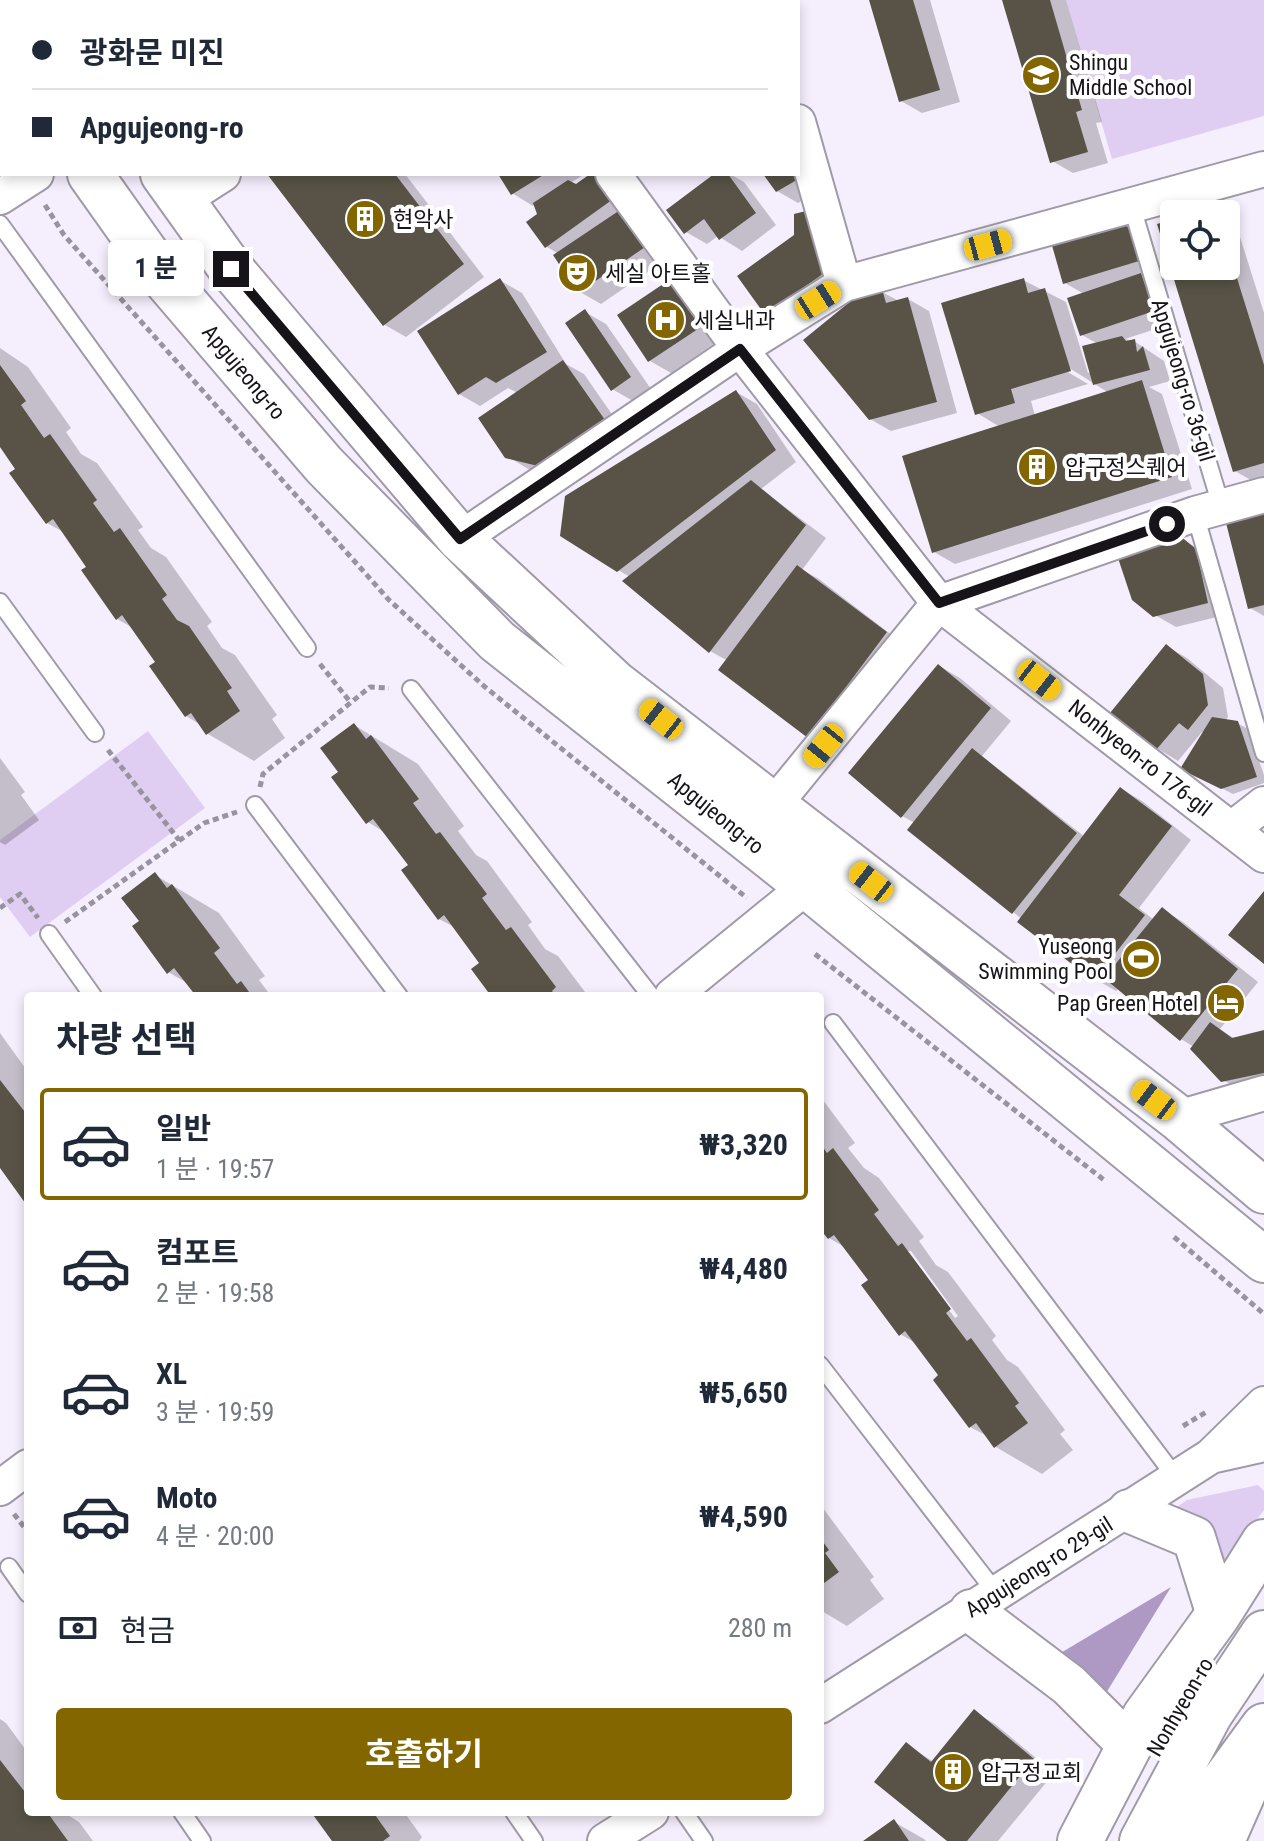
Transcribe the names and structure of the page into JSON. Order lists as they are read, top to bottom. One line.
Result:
{"streets":{"main road":["Apgujeong-ro","Nonhyeon-ro"],"street":["Nonhyeon-ro 176-gil","Apgujeong-ro 29-gil"],"lane":["Apgujeong-ro 36-gil"]},"places":{"school or university":["Shingu Middle School"],"building":["현악사","압구정스퀘어","압구정교회"],"theatre":["세실 아트홀"],"hospital":["세실내과"],"sports":["Yuseong Swimming Pool"],"hotel":["Pap Green Hotel"]},"page":{"banner":["광화문 미진","Apgujeong-ro"],"bubble":"1 분","heading":"차량 선택","list":[{"name":"일반","note":"1 분 · 19:57","value":"₩3,320"},{"name":"컴포트","note":"2 분 · 19:58","value":"₩4,480"},{"name":"XL","note":"3 분 · 19:59","value":"₩5,650"},{"name":"Moto","note":"4 분 · 20:00","value":"₩4,590"}],"pay":["현금","280 m"],"buttons":"호출하기"}}
